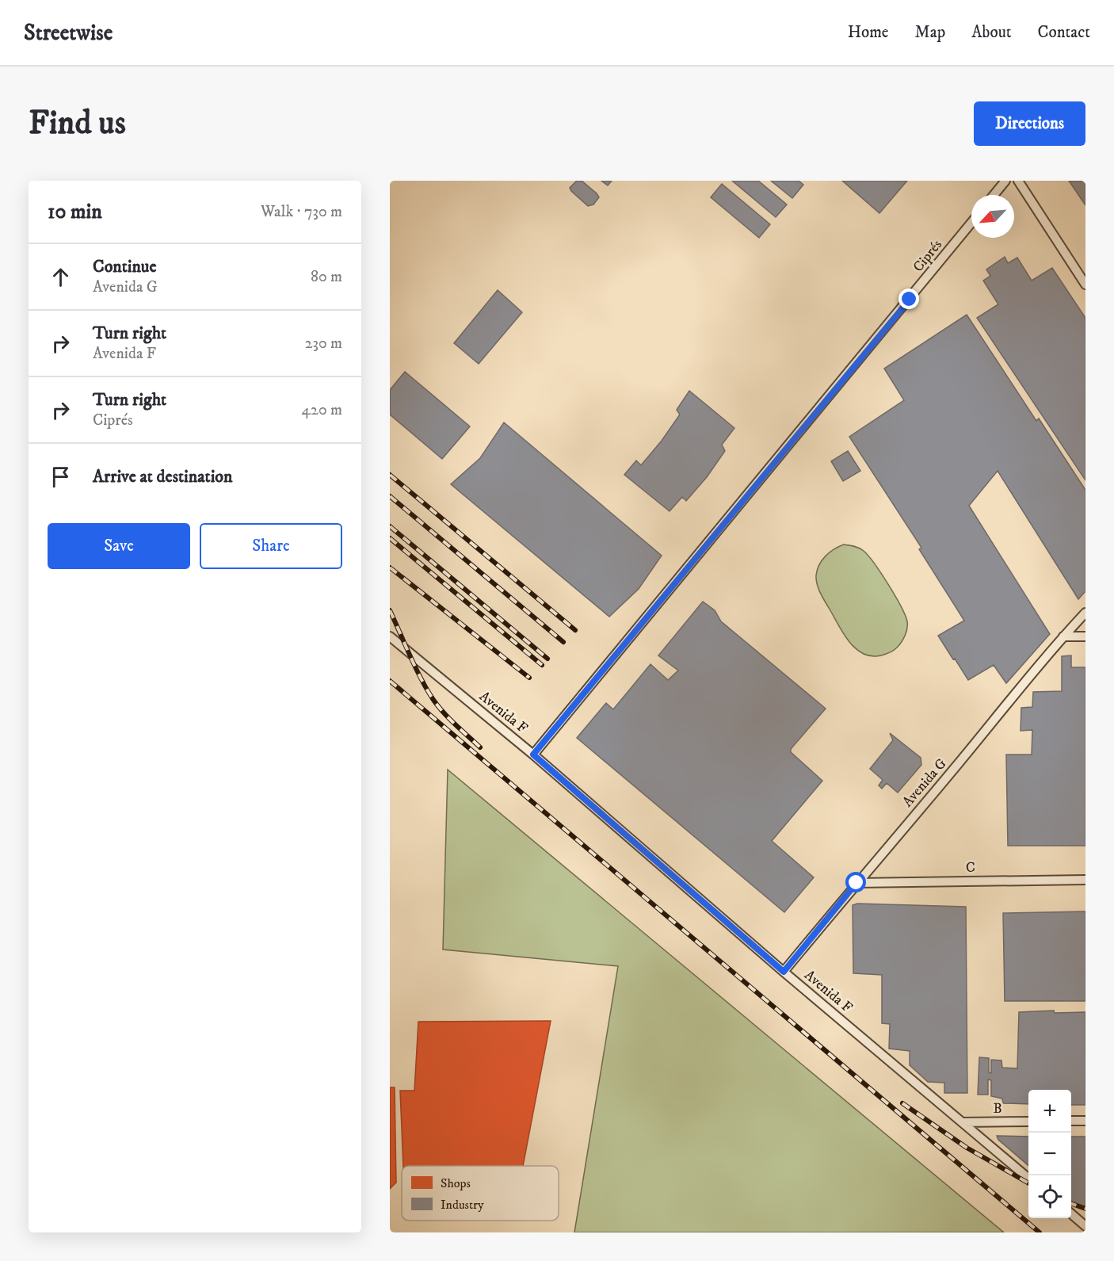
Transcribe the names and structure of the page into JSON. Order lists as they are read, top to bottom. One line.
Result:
{"streets":{"street":["Ciprés","Avenida F","Avenida G","C","B"]},"crossings":[["Ciprés","Avenida F"],["Avenida F","Avenida G"],["Avenida F","B"],["Avenida G","C"]],"legend":["Shops","Industry"],"north":"bottom left","page":{"header":"Streetwise","nav":["Home","Map","About","Contact"],"buttons":["Directions",["Save","Share"]],"title":"Find us","heading":["10 min","Walk · 730 m"],"list":[["Continue","Avenida G","80 m"],["Turn right","Avenida F","230 m"],["Turn right","Ciprés","420 m"],"Arrive at destination"],"map_buttons":["+","−"]}}
